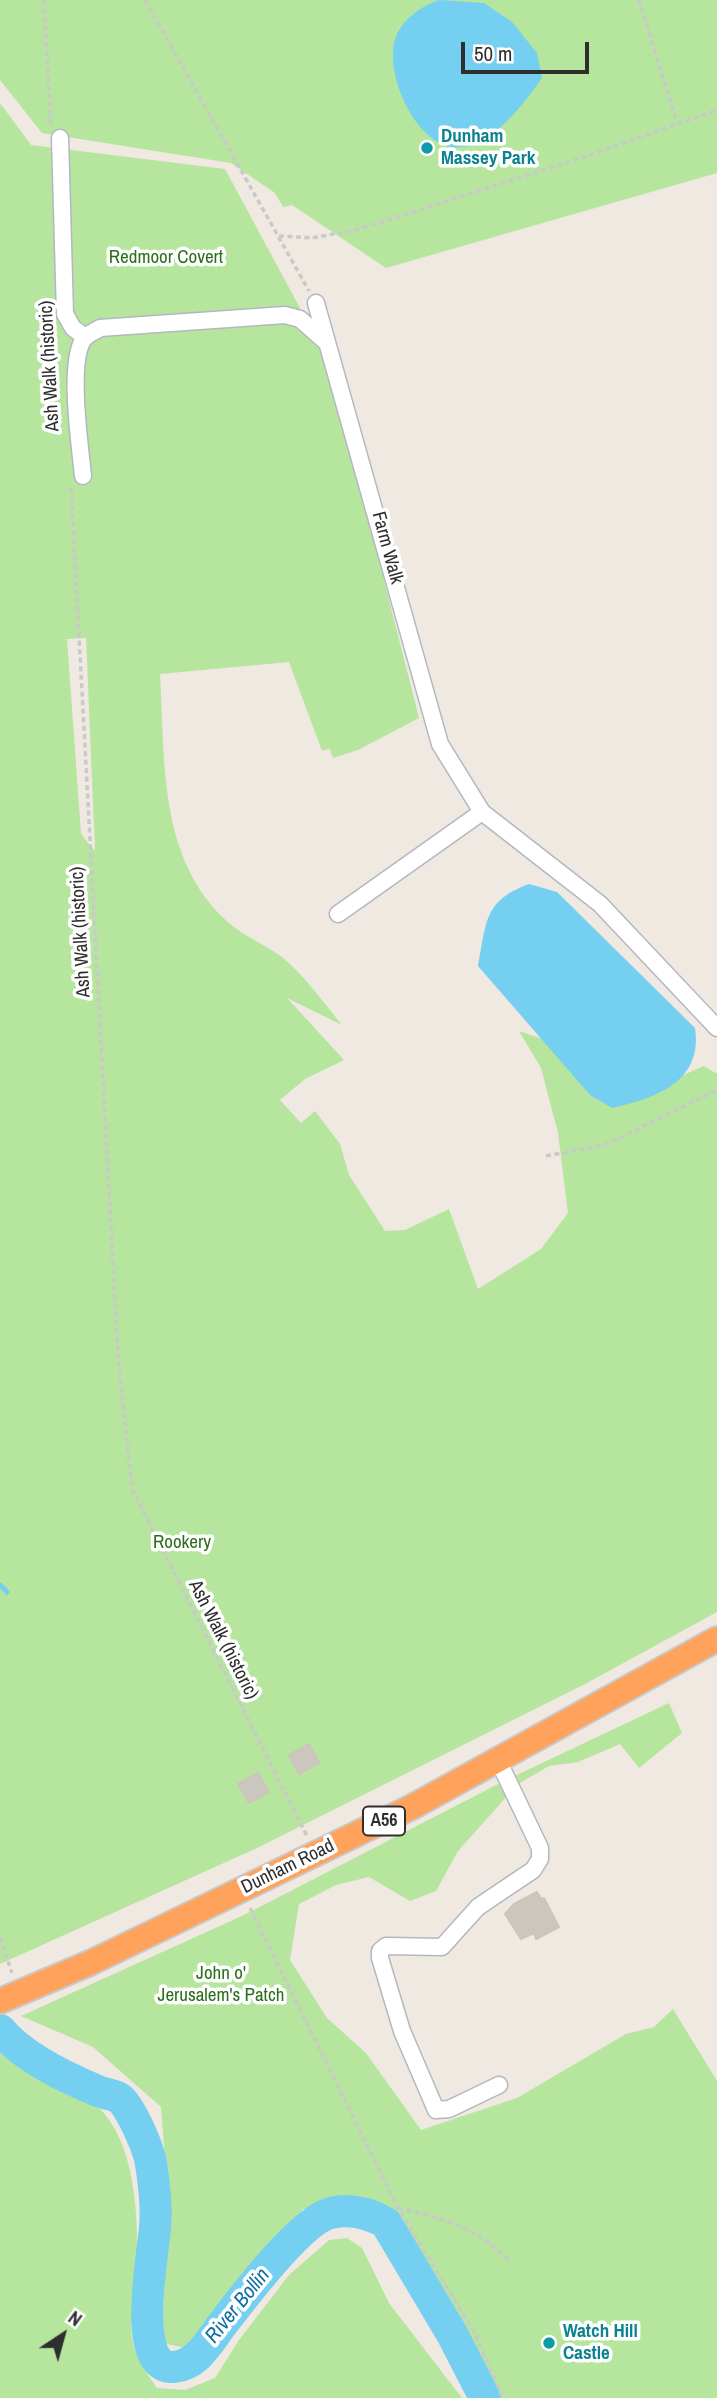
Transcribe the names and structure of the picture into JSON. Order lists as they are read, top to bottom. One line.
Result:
{"streets":{"highway":["A56","Dunham Road"],"lane":["Farm Walk"],"path":["Ash Walk (historic)"]},"water":["River Bollin"],"parks":["Redmoor Covert","Rookery","John o' Jerusalem's Patch"],"places":["Dunham Massey Park","Watch Hill Castle"],"scale_bar":"50 m","north":"top right"}
